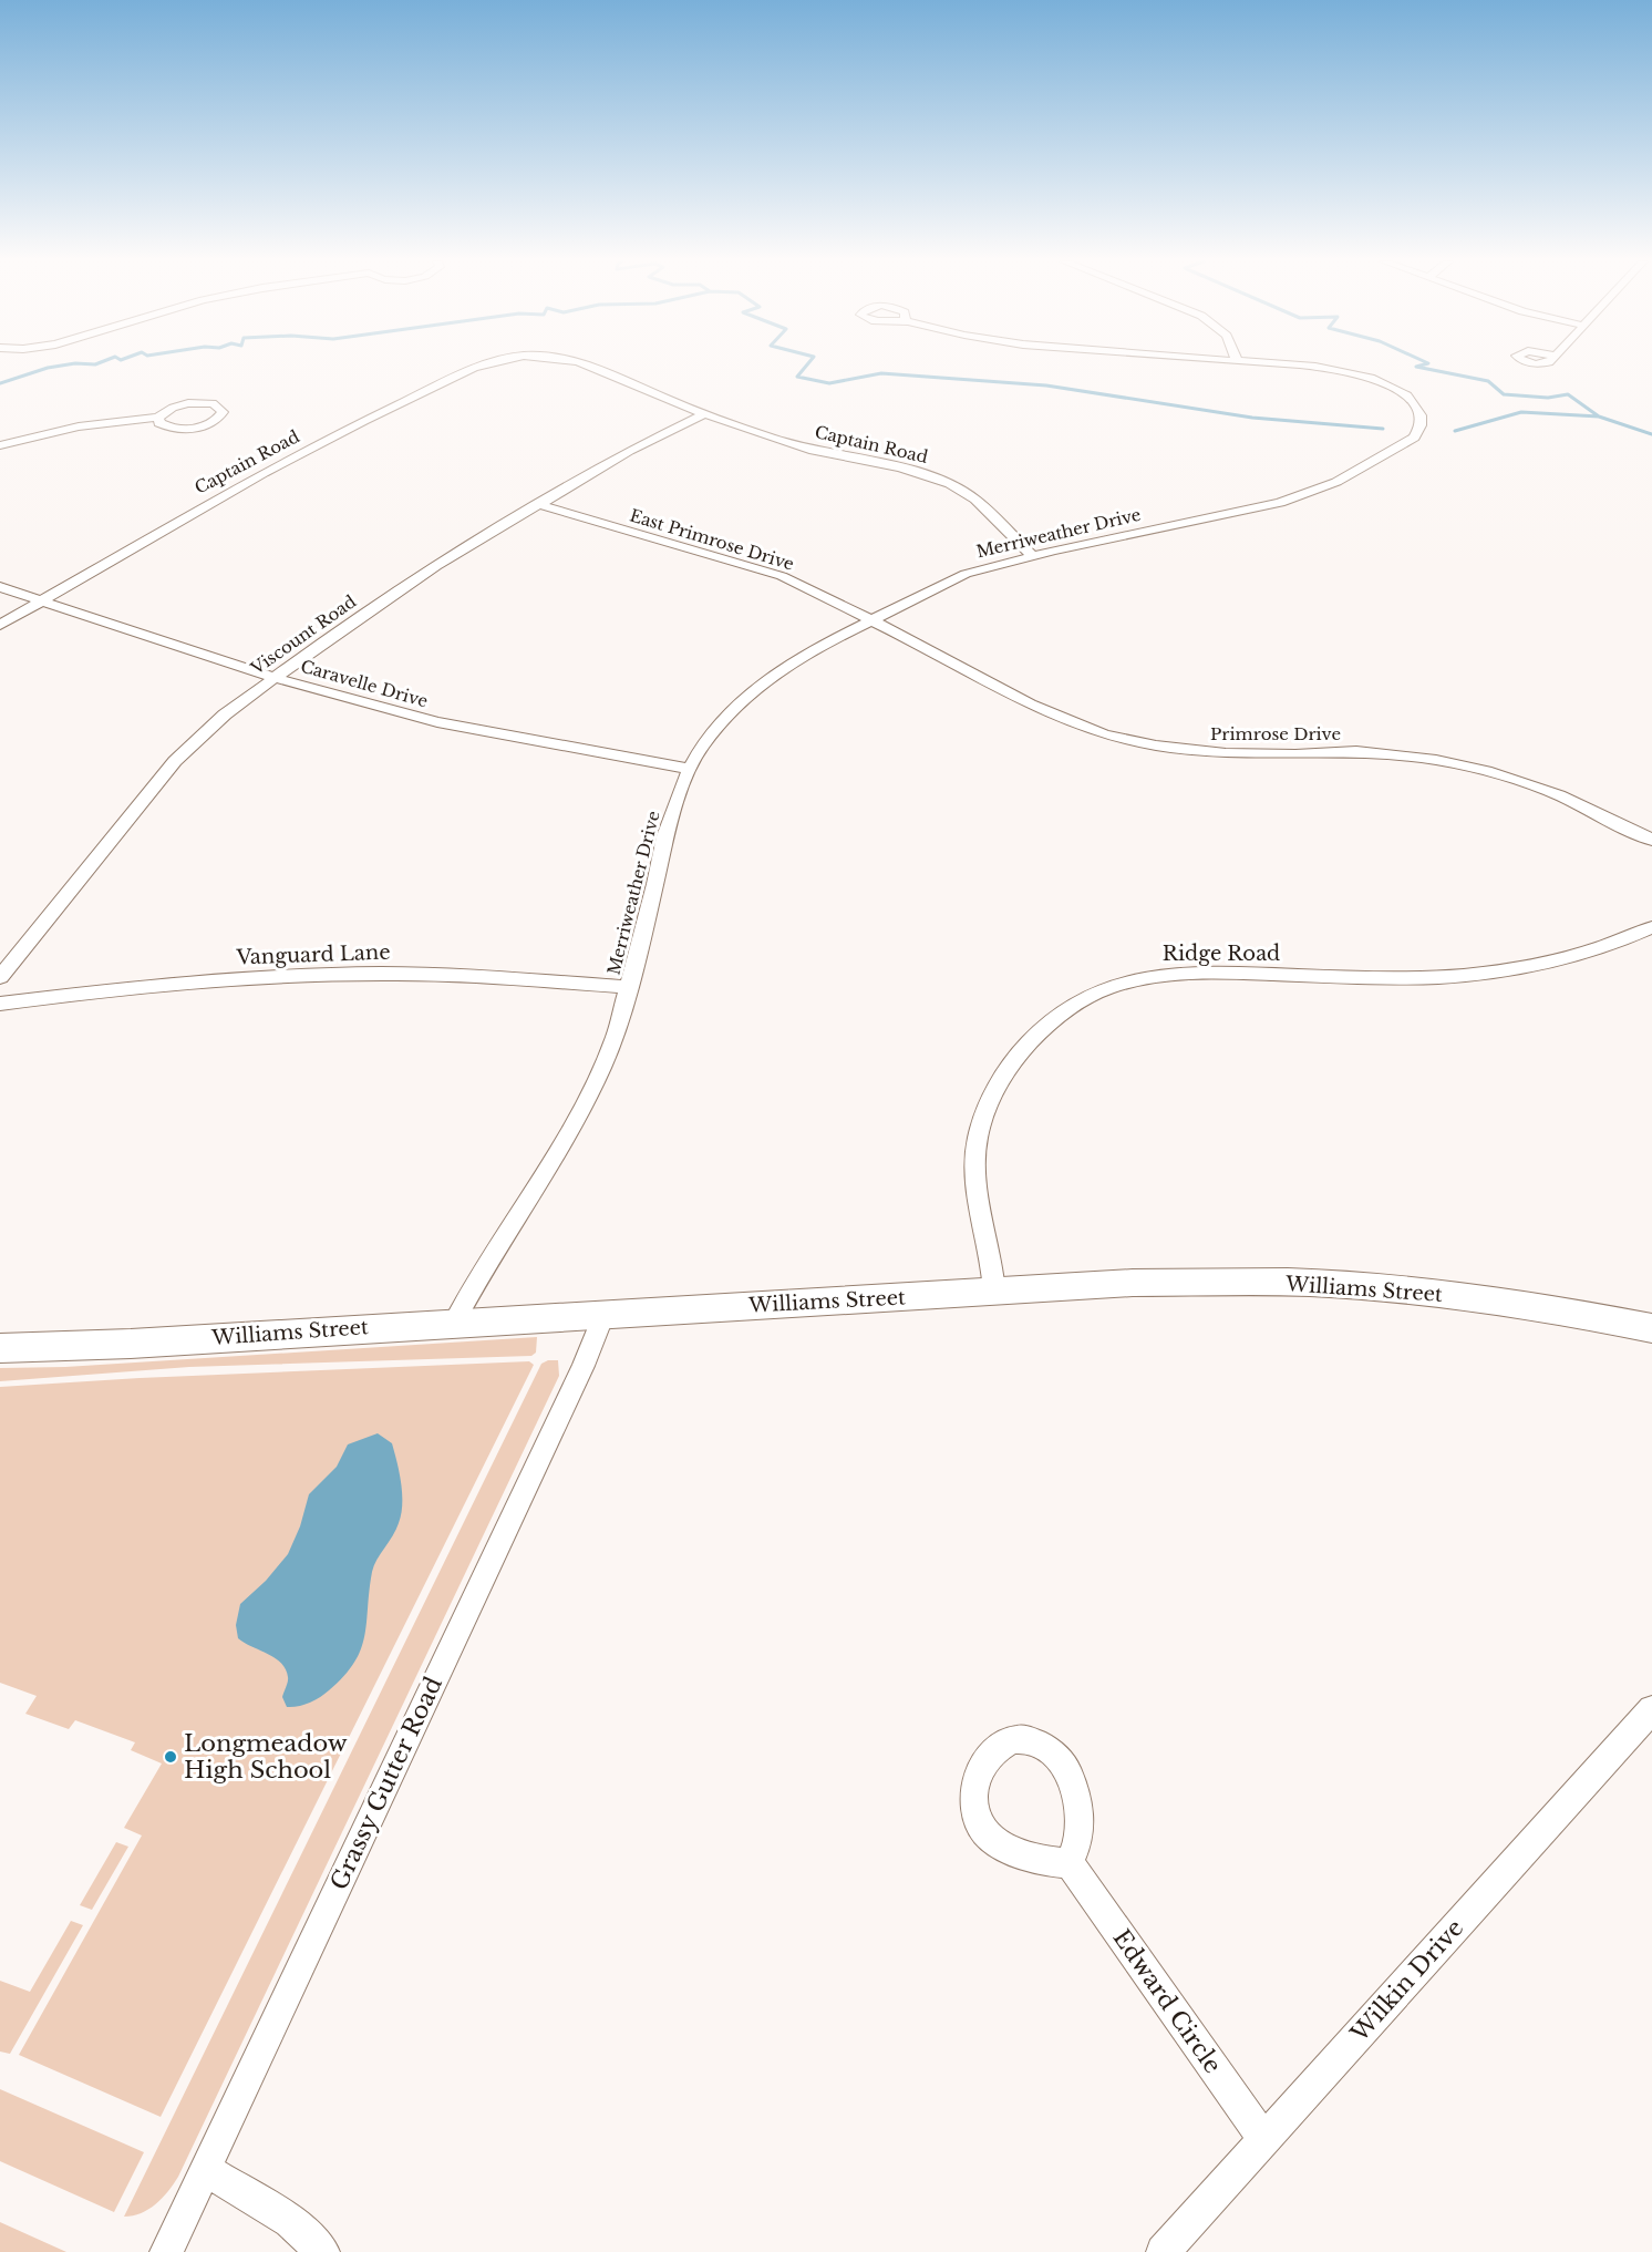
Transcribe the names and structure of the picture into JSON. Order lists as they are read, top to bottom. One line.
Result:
{"streets":{"main road":["Williams Street"],"street":["Captain Road","Merriweather Drive","East Primrose Drive","Viscount Road","Caravelle Drive","Primrose Drive","Ridge Road","Vanguard Lane","Grassy Gutter Road","Wilkin Drive","Edward Circle"]},"crossings":[["Captain Road","Merriweather Drive"],["Captain Road","Viscount Road"],["Captain Road","Caravelle Drive"],["Merriweather Drive","East Primrose Drive"],["Merriweather Drive","Caravelle Drive"],["Merriweather Drive","Primrose Drive"],["Merriweather Drive","Vanguard Lane"],["Merriweather Drive","Williams Street"],["East Primrose Drive","Viscount Road"],["East Primrose Drive","Primrose Drive"],["Viscount Road","Caravelle Drive"],["Ridge Road","Williams Street"],["Williams Street","Grassy Gutter Road"],["Wilkin Drive","Edward Circle"]],"places":["Longmeadow High School"]}
